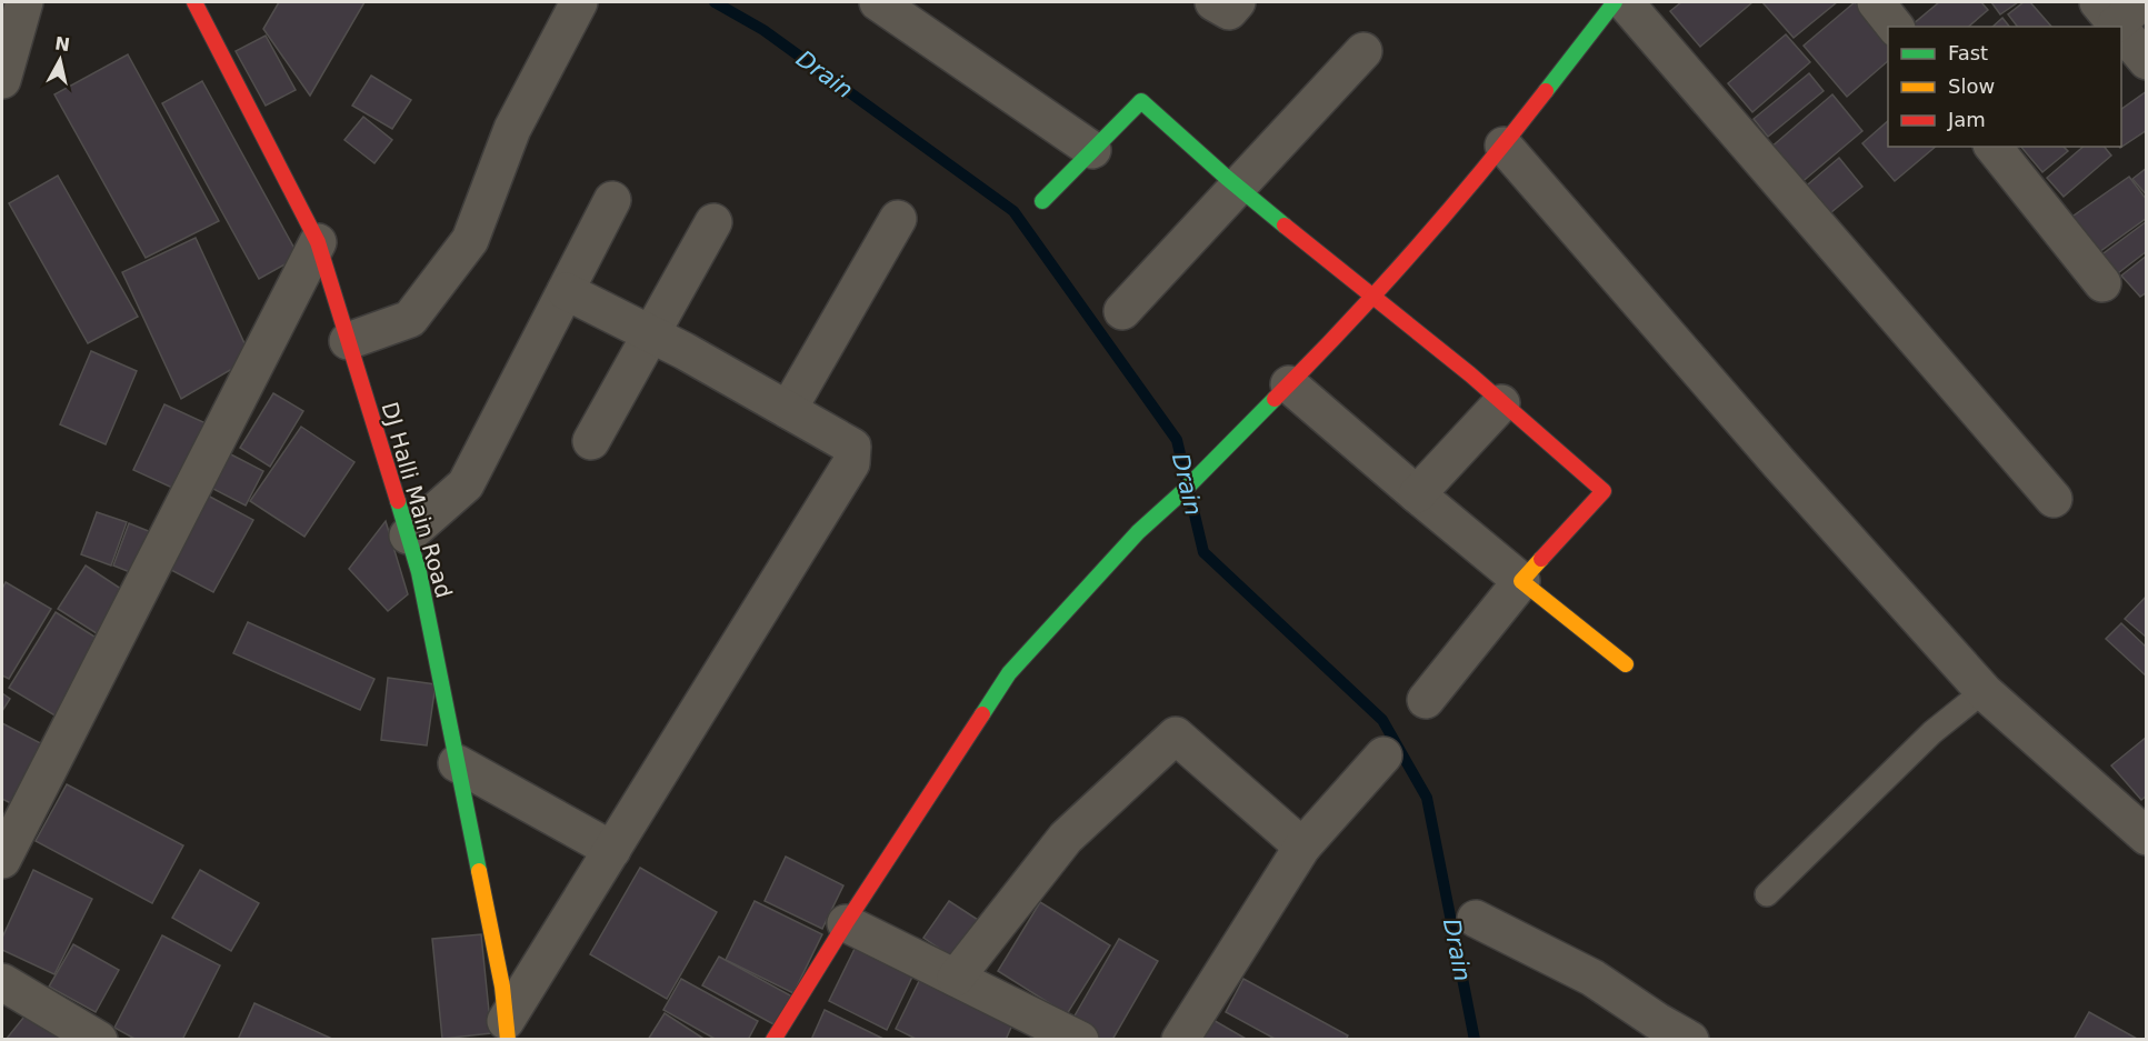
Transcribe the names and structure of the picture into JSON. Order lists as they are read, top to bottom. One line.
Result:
{"streets":{"street":["DJ Halli Main Road"]},"water":["Drain"],"legend":["Fast","Slow","Jam"],"north":"top"}
